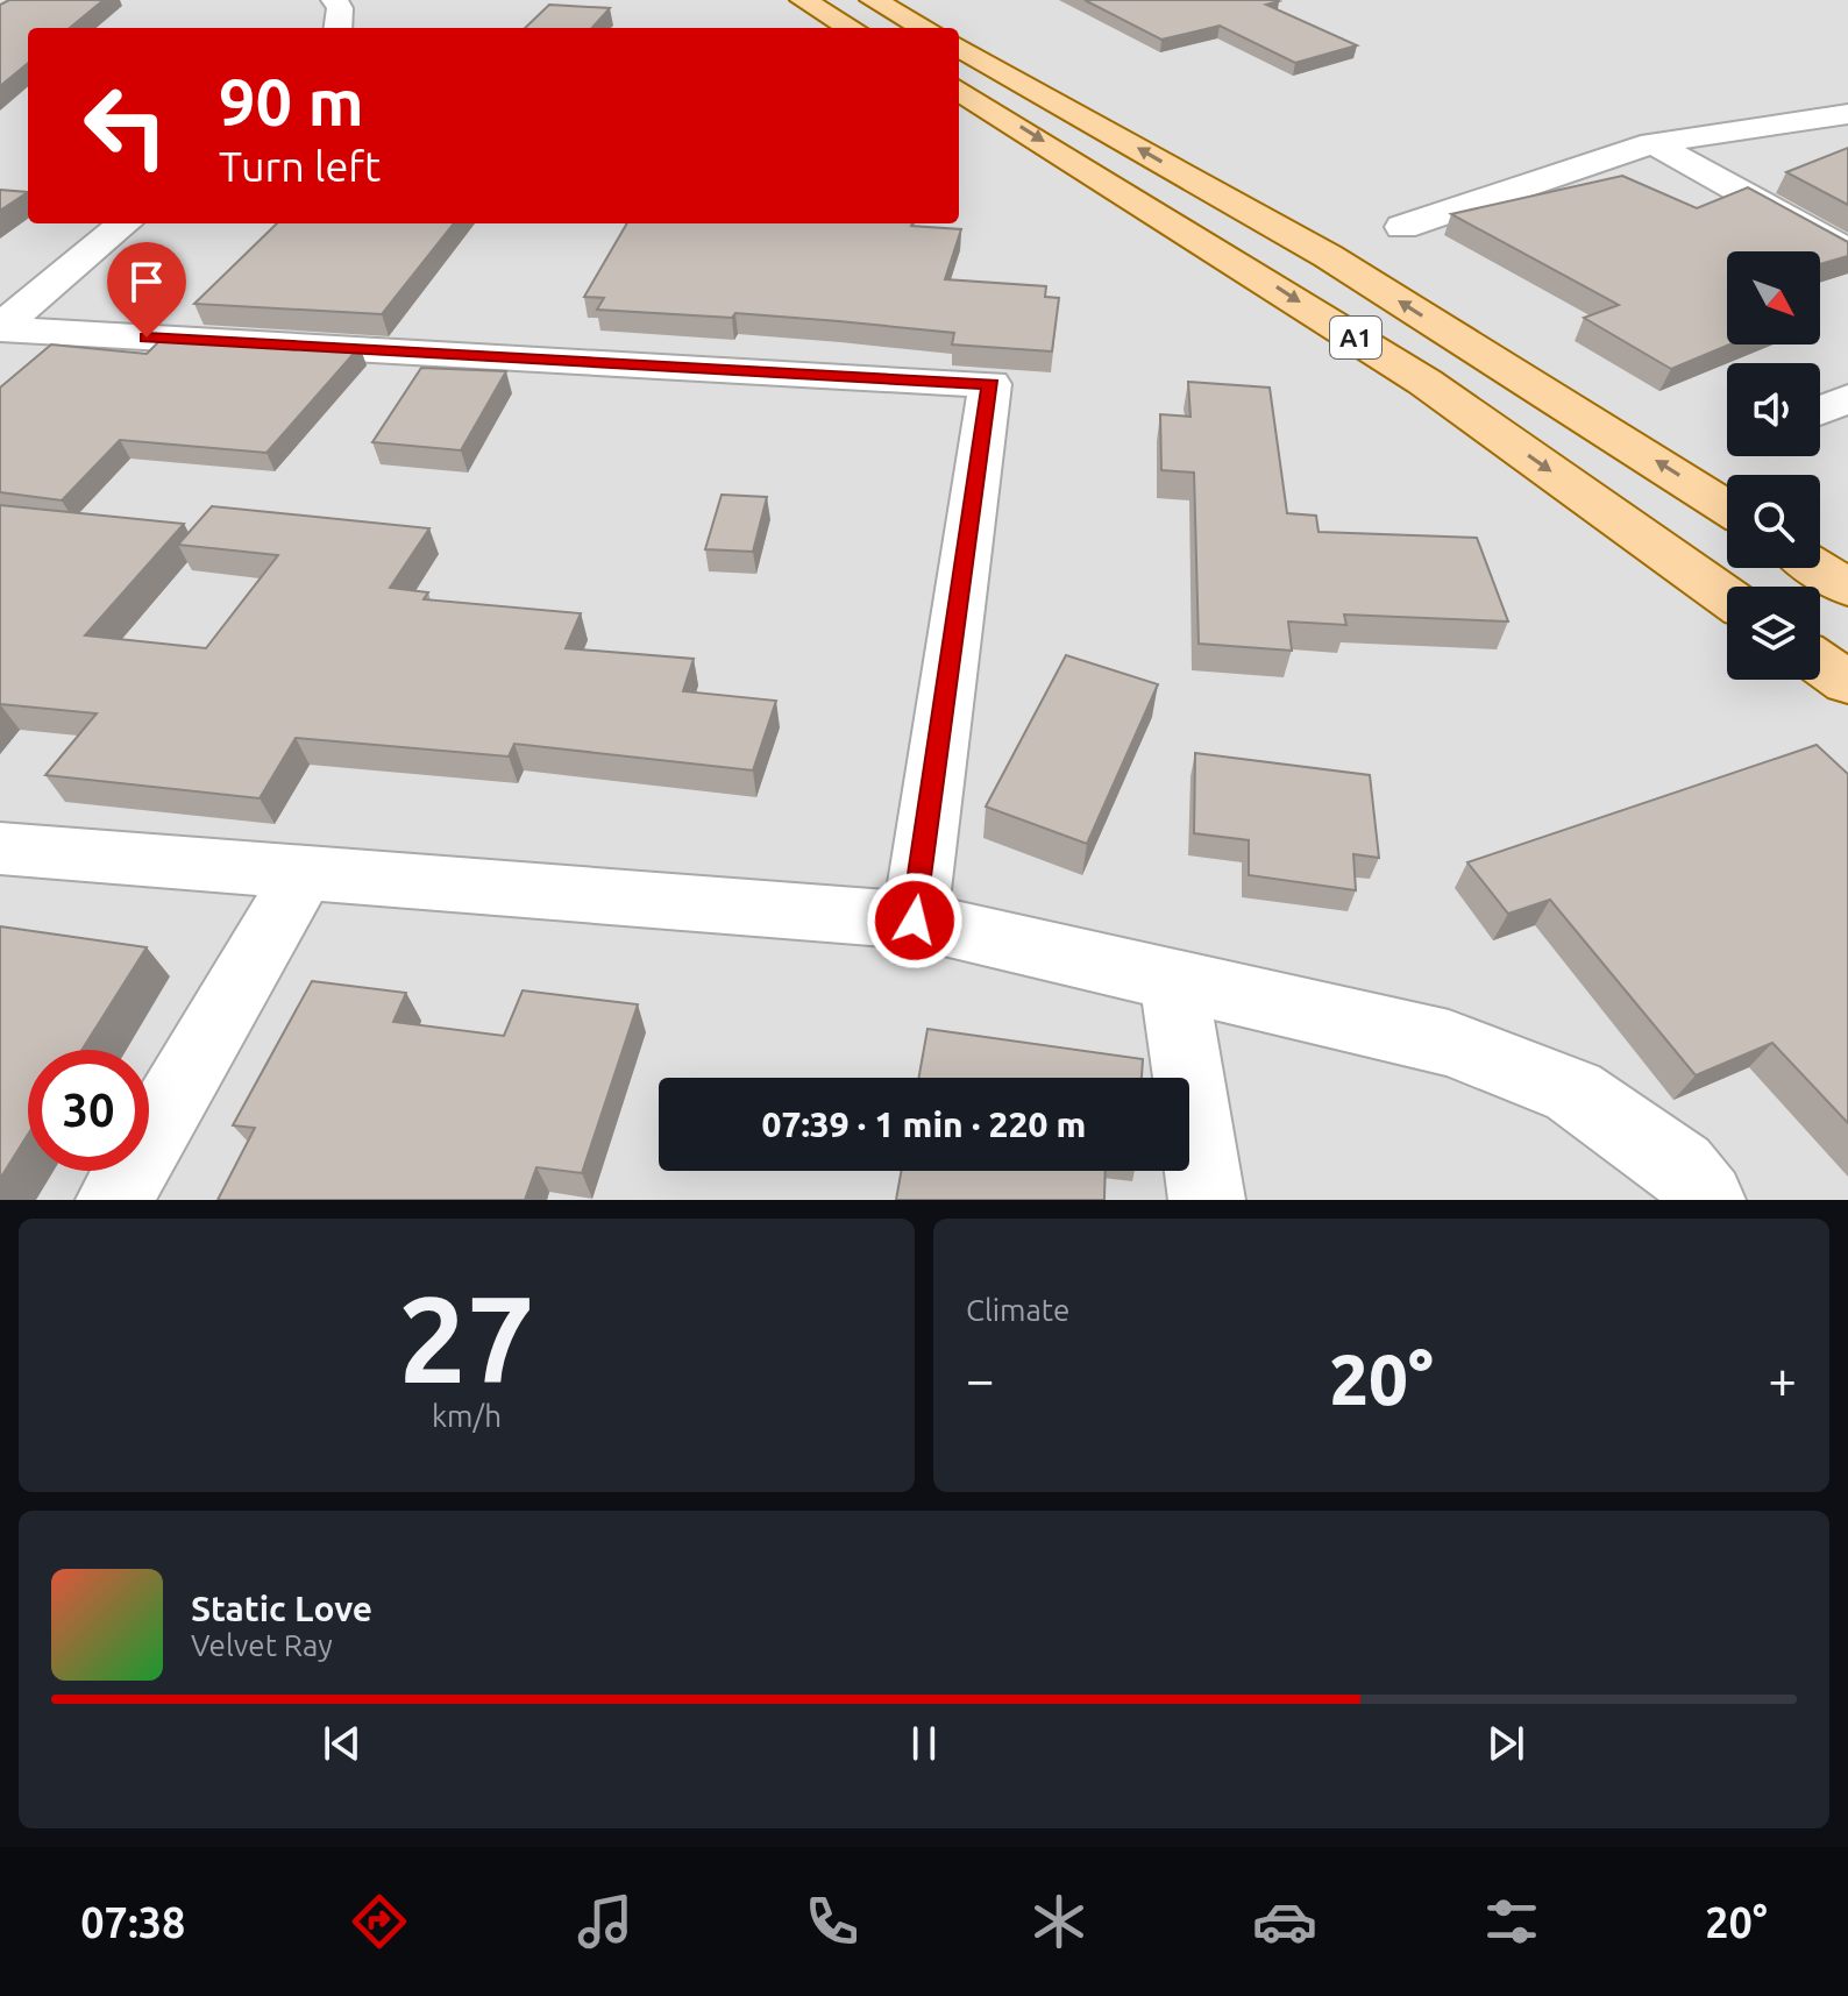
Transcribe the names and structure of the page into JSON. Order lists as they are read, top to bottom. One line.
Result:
{"streets":{"main road":["A1"]},"north":"bottom right","page":{"turn":["90 m","Turn left"],"limit":"30","trip":"07:39 · 1 min · 220 m","tile":[["27","km/h"],"Climate"],"heat":["−","20°","+"],"song":["Static Love","Velvet Ray"],"tabs":["07:38","20°"]}}
